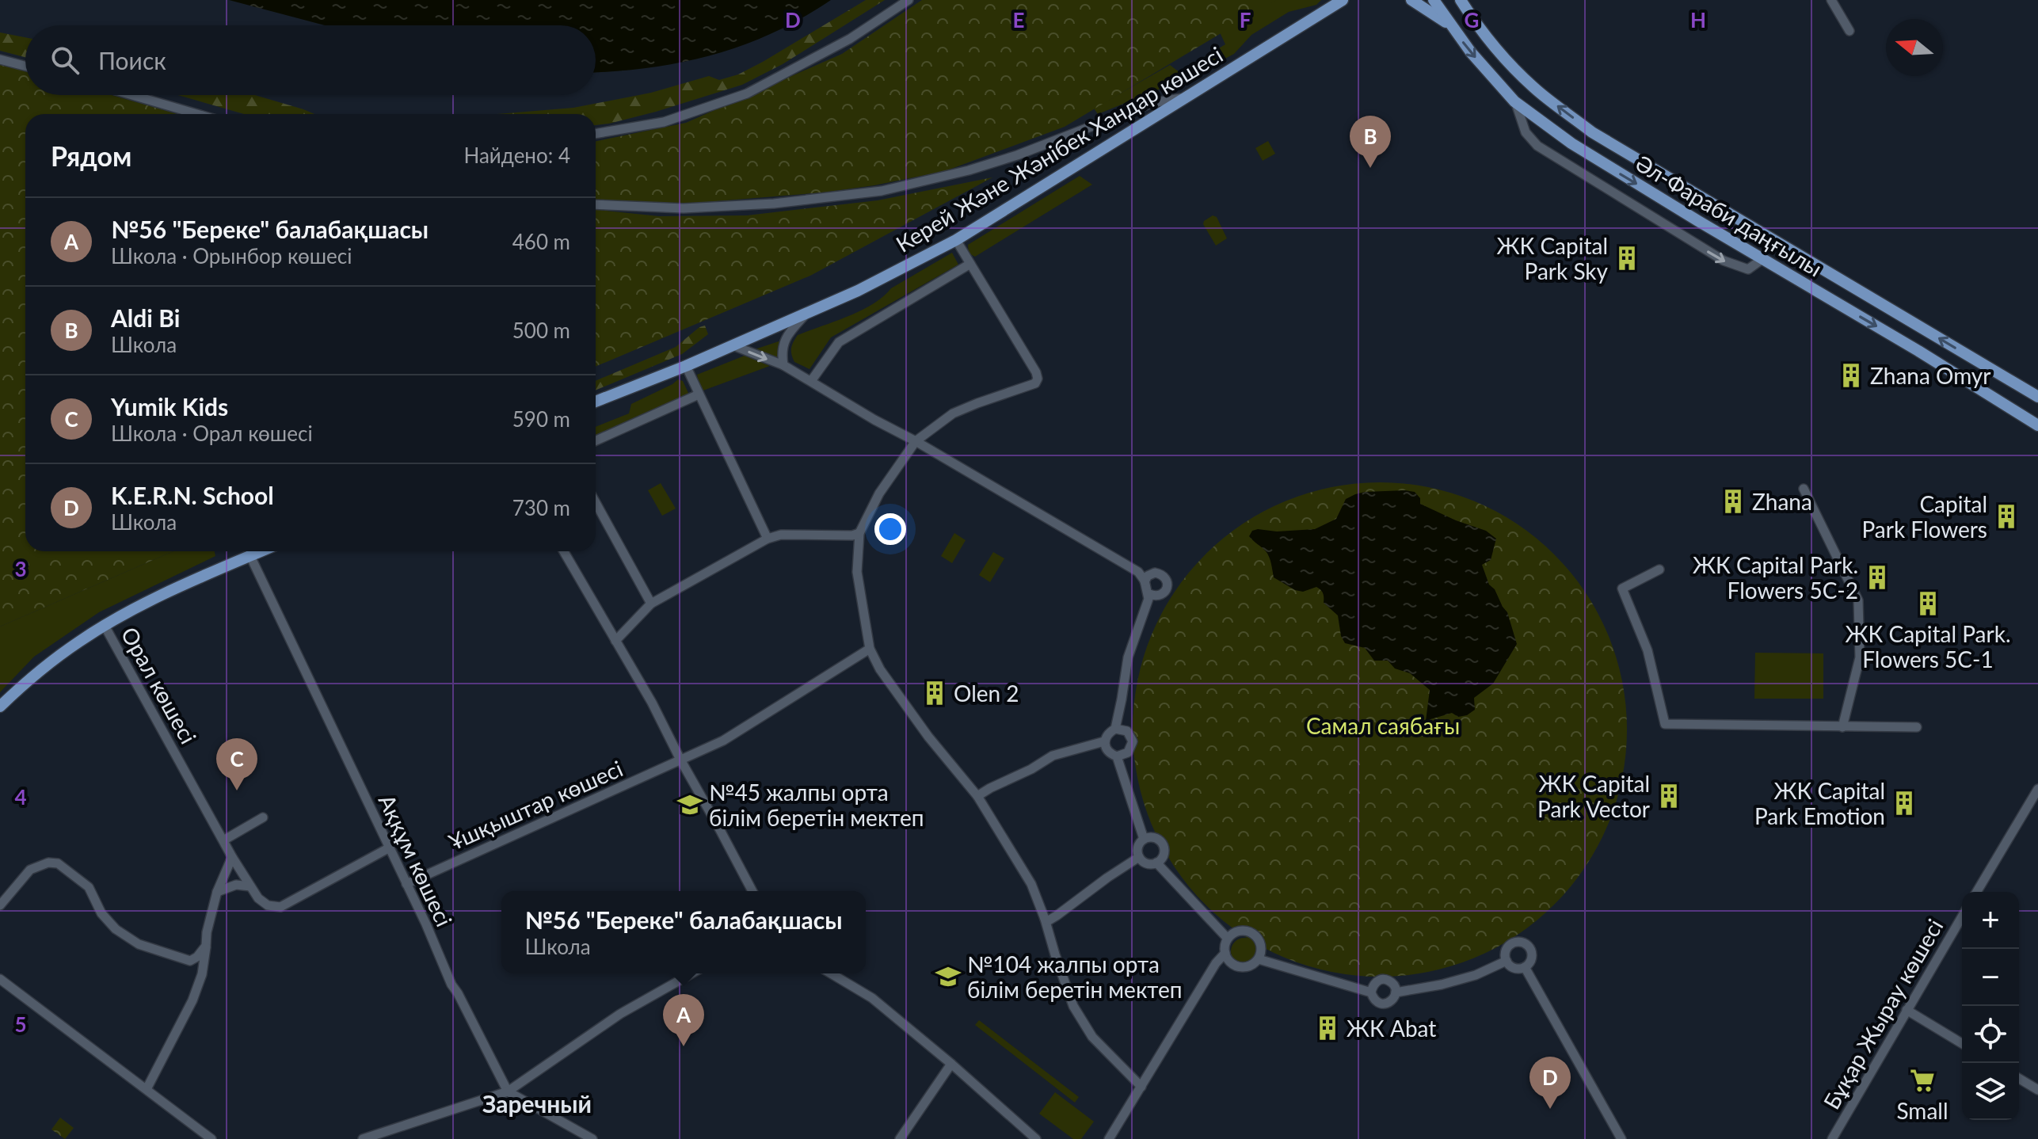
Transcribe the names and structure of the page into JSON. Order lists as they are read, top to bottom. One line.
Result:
{"streets":{"main road":["Керей Және Жәнібек Хандар көшесі","Әл-Фараби даңғылы"],"street":["Орал көшесі","Ұшқыштар көшесі","Аққұм көшесі","Бұқар Жырау көшесі"]},"crossings":[["Орал көшесі","Аққұм көшесі"],["Ұшқыштар көшесі","Аққұм көшесі"]],"districts":["Заречный"],"parks":["Самал саябағы"],"places":{"building":["ЖК Capital Park Sky","Zhana Omyr","Zhana","Capital Park Flowers","ЖК Capital Park. Flowers 5C-2","ЖК Capital Park. Flowers 5C-1","Olen 2","ЖК Capital Park Vector","ЖК Capital Park Emotion","ЖК Abat"],"school or university":["№45 жалпы орта білім беретін мектеп","№104 жалпы орта білім беретін мектеп"],"supermarket":["Small"]},"north":"left","page":{"search":"Поиск","heading":["Рядом","Найдено: 4"],"pins":["B","C","A","D"],"list":[{"mark":"A","name":"№56 \"Береке\" балабақшасы","note":"Школа · Орынбор көшесі","value":"460 m"},{"mark":"B","name":"Aldi Bi","note":"Школа","value":"500 m"},{"mark":"C","name":"Yumik Kids","note":"Школа · Орал көшесі","value":"590 m"},{"mark":"D","name":"K.E.R.N. School","note":"Школа","value":"730 m"}],"popup":["№56 \"Береке\" балабақшасы","Школа"],"map_buttons":["+","−"]},"grid":{"columns":["D","E","F","G","H"],"rows":["3","4","5"]}}
